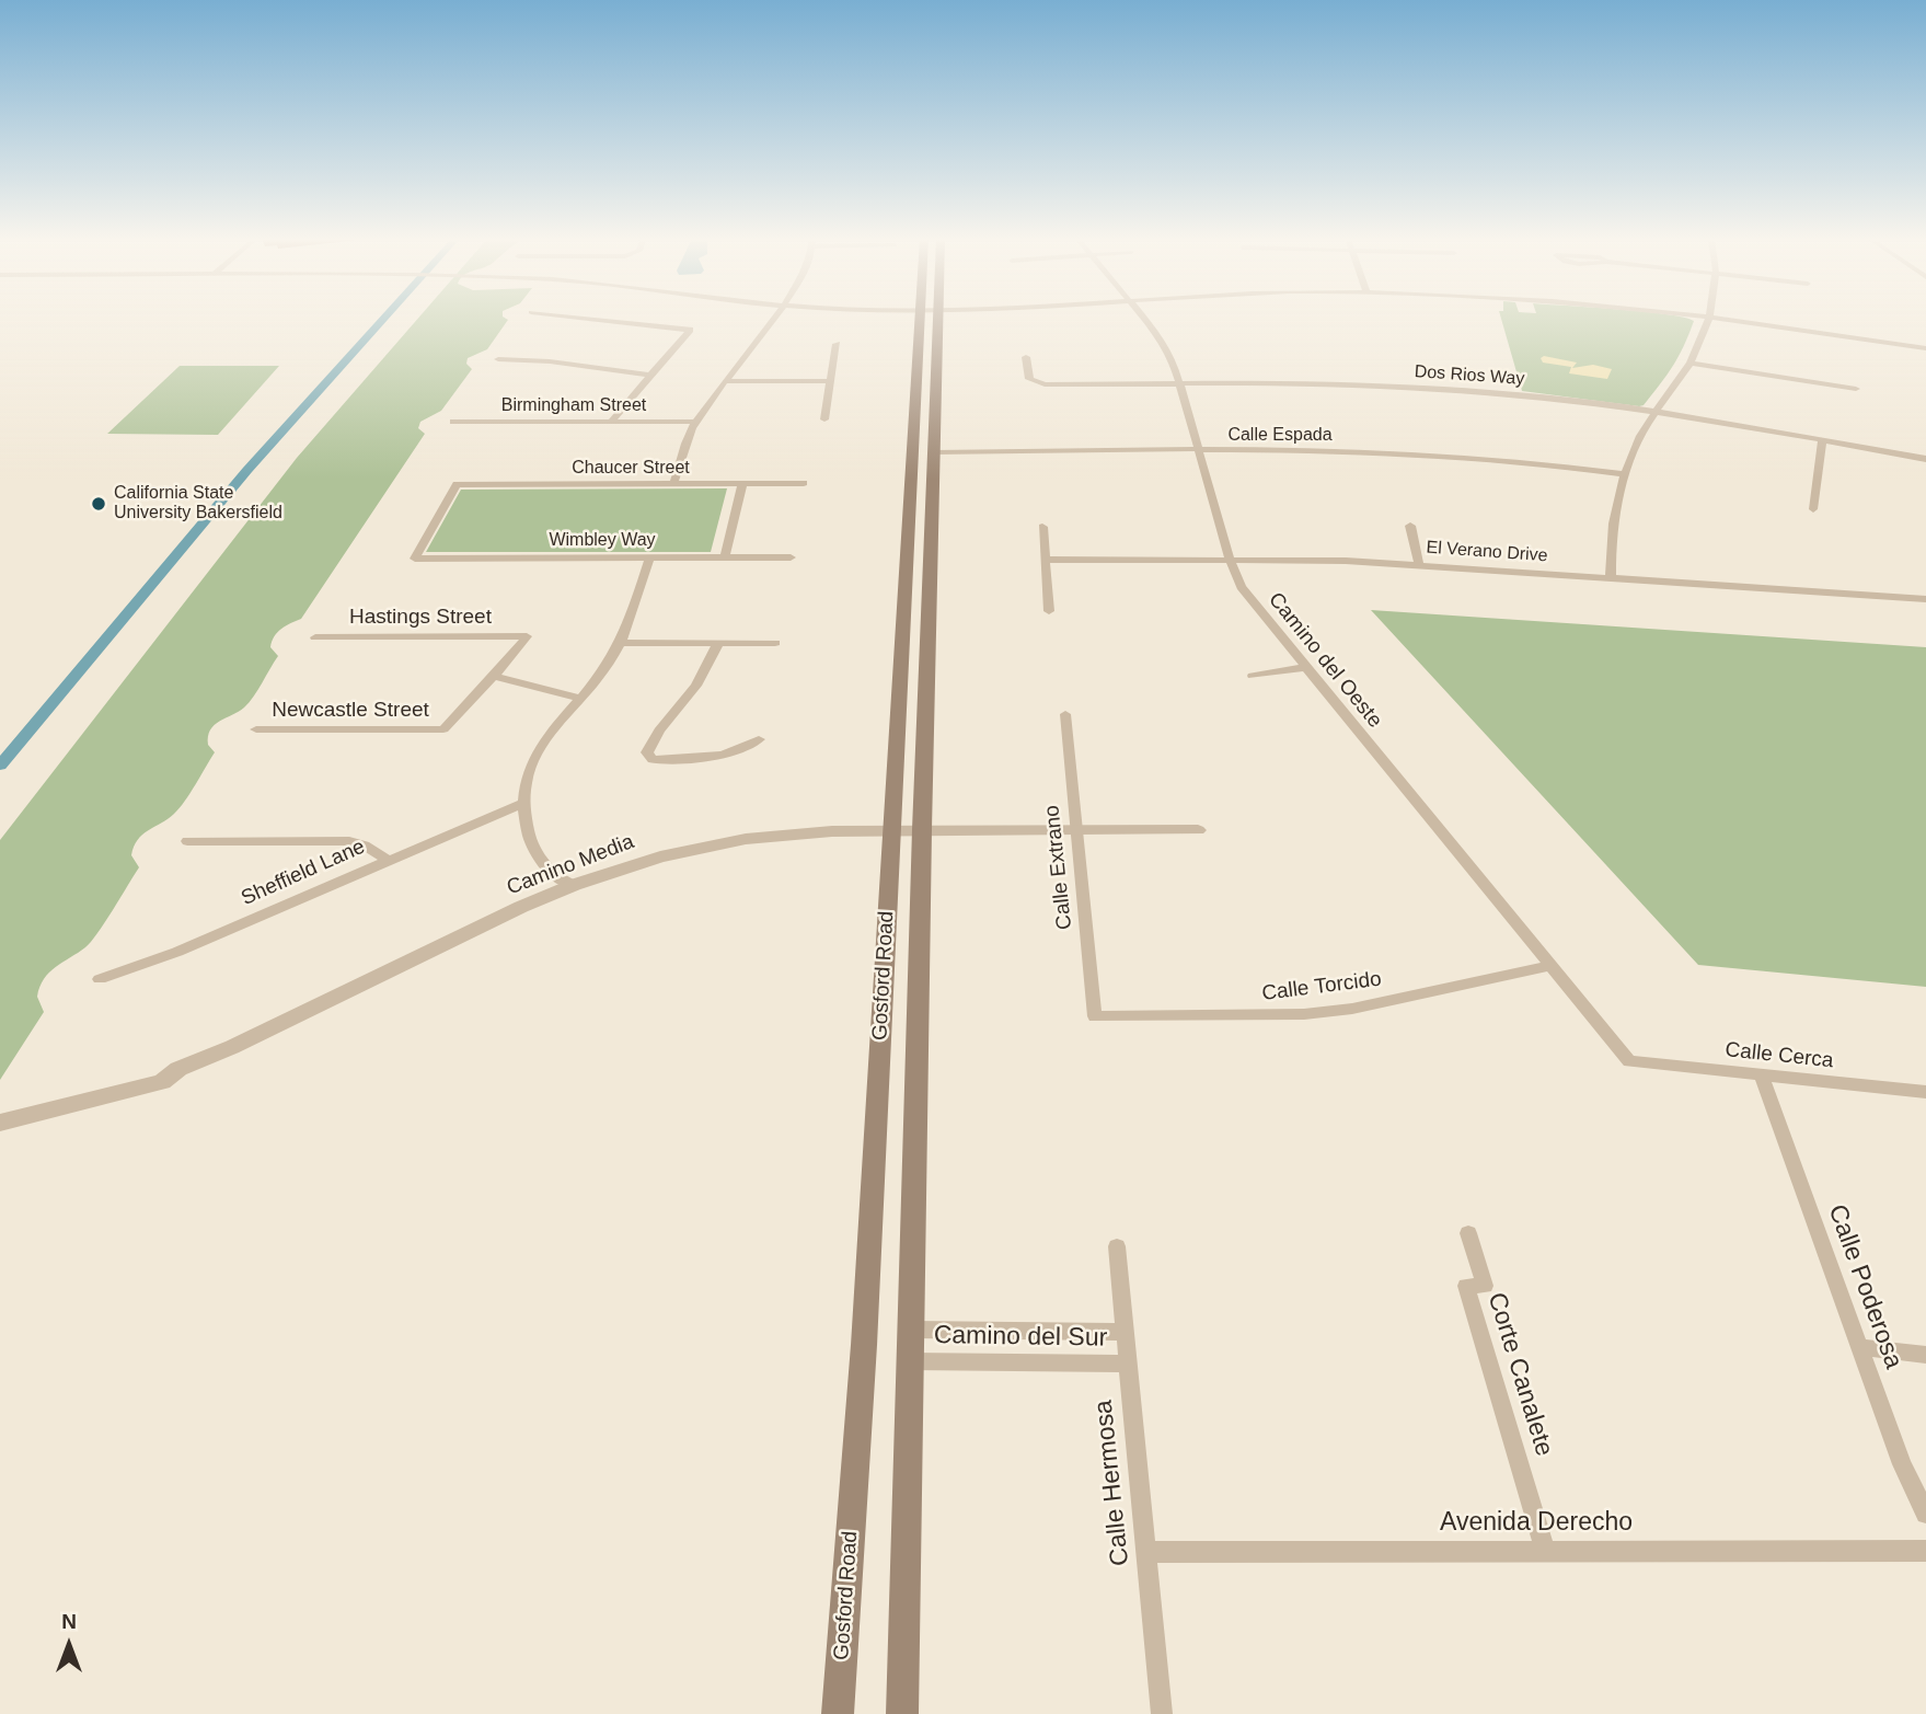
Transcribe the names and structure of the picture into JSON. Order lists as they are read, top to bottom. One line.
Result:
{"streets":{"main road":["Gosford Road"],"street":["Dos Rios Way","Birmingham Street","Calle Espada","Chaucer Street","Wimbley Way","El Verano Drive","Hastings Street","Camino del Oeste","Newcastle Street","Camino Media","Calle Extrano","Sheffield Lane","Calle Torcido","Calle Cerca","Calle Poderosa","Camino del Sur","Corte Canalete","Calle Hermosa","Avenida Derecho"]},"crossings":[["Dos Rios Way","Camino del Oeste"],["Calle Espada","Camino del Oeste"],["Calle Espada","Gosford Road"],["Chaucer Street","Wimbley Way"],["El Verano Drive","Camino del Oeste"],["Hastings Street","Newcastle Street"],["Camino del Oeste","Calle Torcido"],["Camino del Oeste","Calle Cerca"],["Camino Media","Calle Extrano"],["Camino Media","Gosford Road"],["Calle Extrano","Calle Torcido"],["Gosford Road","Camino del Sur"],["Calle Cerca","Calle Poderosa"],["Camino del Sur","Calle Hermosa"],["Corte Canalete","Avenida Derecho"],["Calle Hermosa","Avenida Derecho"]],"places":["California State University Bakersfield"],"north":"top"}
